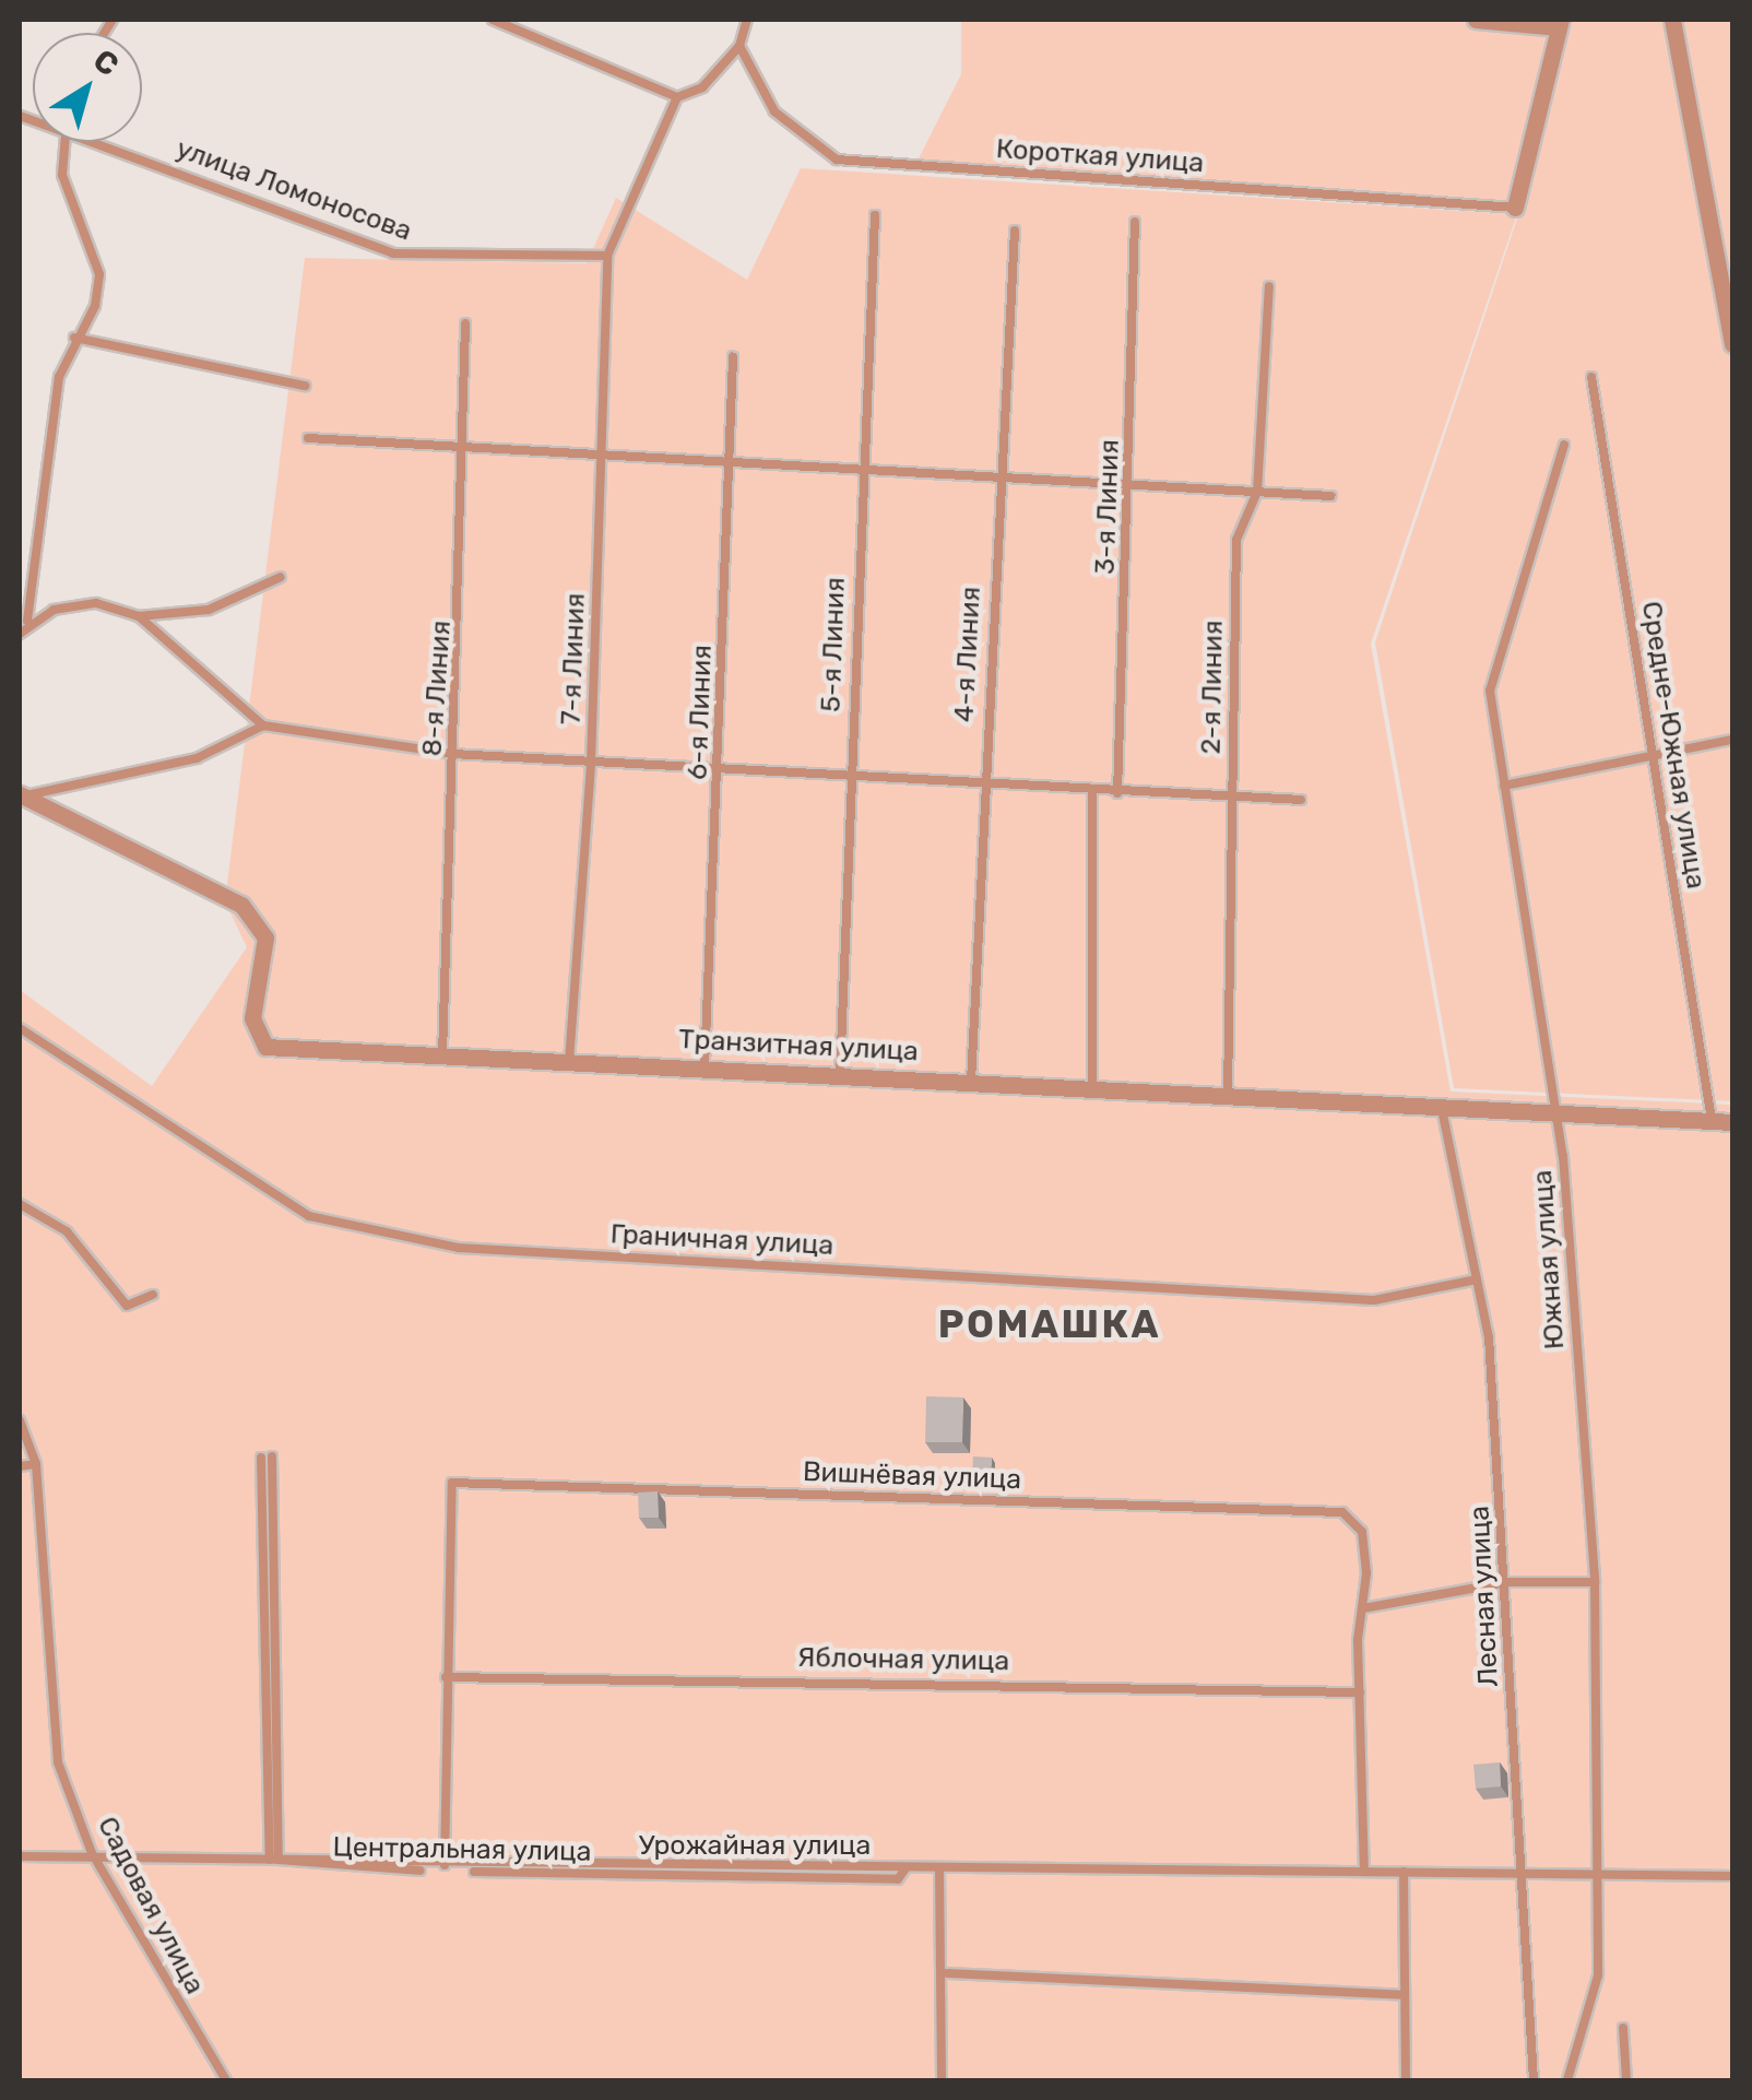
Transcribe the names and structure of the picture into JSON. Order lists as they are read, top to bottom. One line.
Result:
{"streets":{"street":["Транзитная улица"],"lane":["Короткая улица","улица Ломоносова","3-я Линия","5-я Линия","4-я Линия","7-я Линия","2-я Линия","8-я Линия","6-я Линия","Средне-Южная улица","Граничная улица","Южная улица","Вишнёвая улица","Лесная улица","Яблочная улица","Урожайная улица","Центральная улица","Садовая улица"]},"crossings":[["улица Ломоносова","7-я Линия"],["5-я Линия","Транзитная улица"],["4-я Линия","Транзитная улица"],["7-я Линия","Транзитная улица"],["2-я Линия","Транзитная улица"],["8-я Линия","Транзитная улица"],["6-я Линия","Транзитная улица"],["Средне-Южная улица","Транзитная улица"],["Транзитная улица","Южная улица"],["Граничная улица","Лесная улица"],["Южная улица","Урожайная улица"],["Вишнёвая улица","Яблочная улица"],["Лесная улица","Урожайная улица"],["Урожайная улица","Центральная улица"],["Урожайная улица","Садовая улица"]],"districts":["РОМАШКА"],"north":"top right"}
